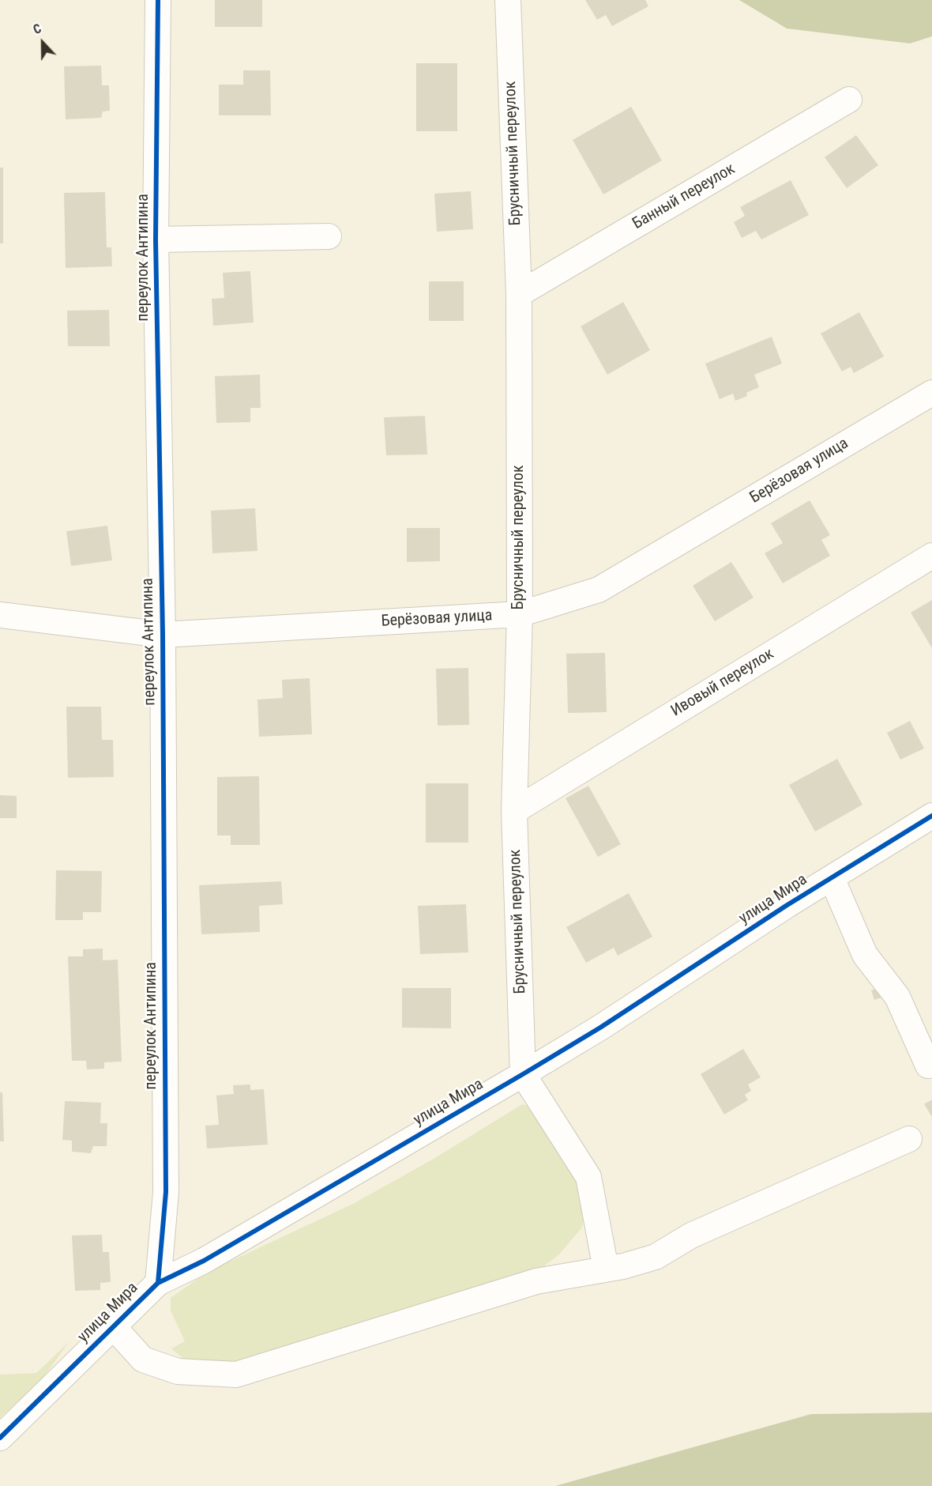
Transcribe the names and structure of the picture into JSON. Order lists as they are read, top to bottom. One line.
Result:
{"streets":{"street":["Брусничный переулок","Банный переулок","переулок Антипина","Берёзовая улица","Ивовый переулок","улица Мира"]},"crossings":[["Брусничный переулок","Банный переулок"],["Брусничный переулок","Берёзовая улица"],["Брусничный переулок","Ивовый переулок"],["Брусничный переулок","улица Мира"],["переулок Антипина","Берёзовая улица"],["переулок Антипина","улица Мира"]],"north":"top"}
